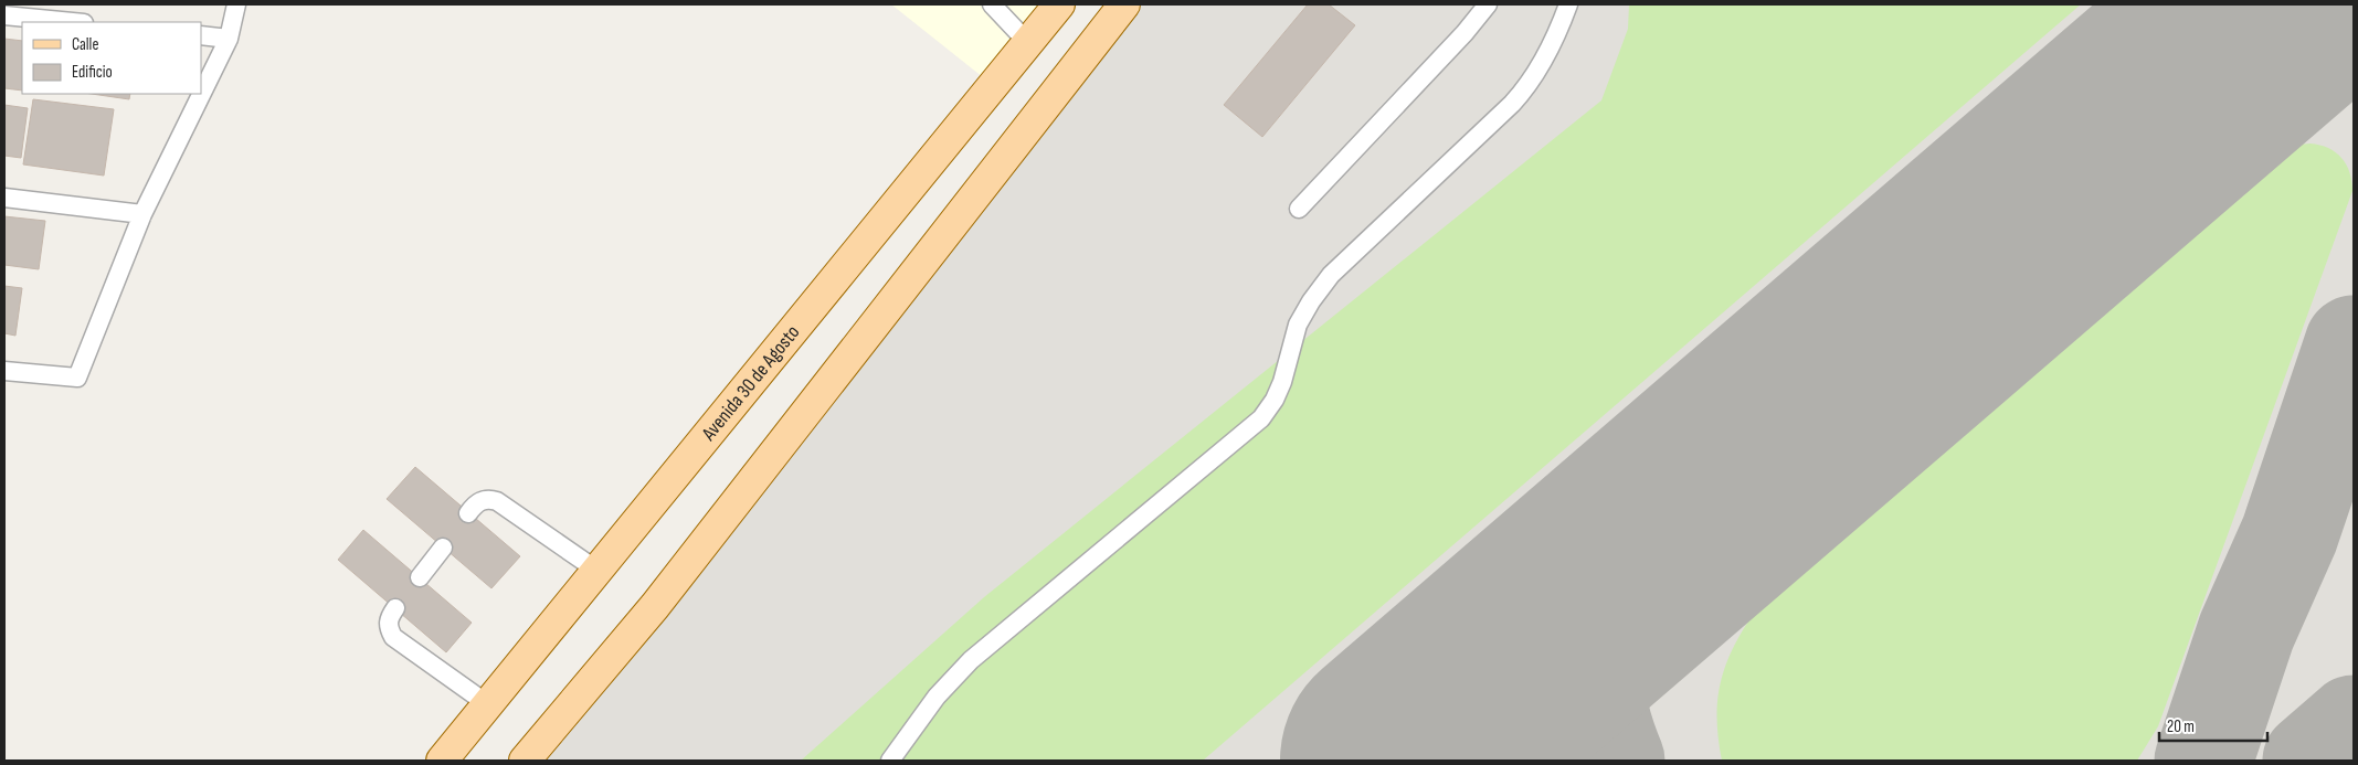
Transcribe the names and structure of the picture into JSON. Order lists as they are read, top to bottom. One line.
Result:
{"streets":{"main road":["Avenida 30 de Agosto"]},"legend":["Calle","Edificio"],"scale_bar":"20 m"}
